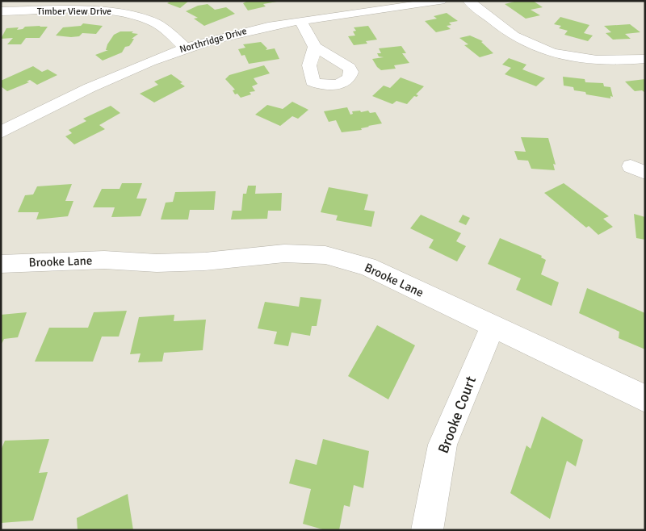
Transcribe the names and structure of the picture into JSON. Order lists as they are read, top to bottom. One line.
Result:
{"streets":{"street":["Timber View Drive","Northridge Drive","Brooke Lane","Brooke Court"]},"crossings":[["Timber View Drive","Northridge Drive"],["Brooke Lane","Brooke Court"]]}
